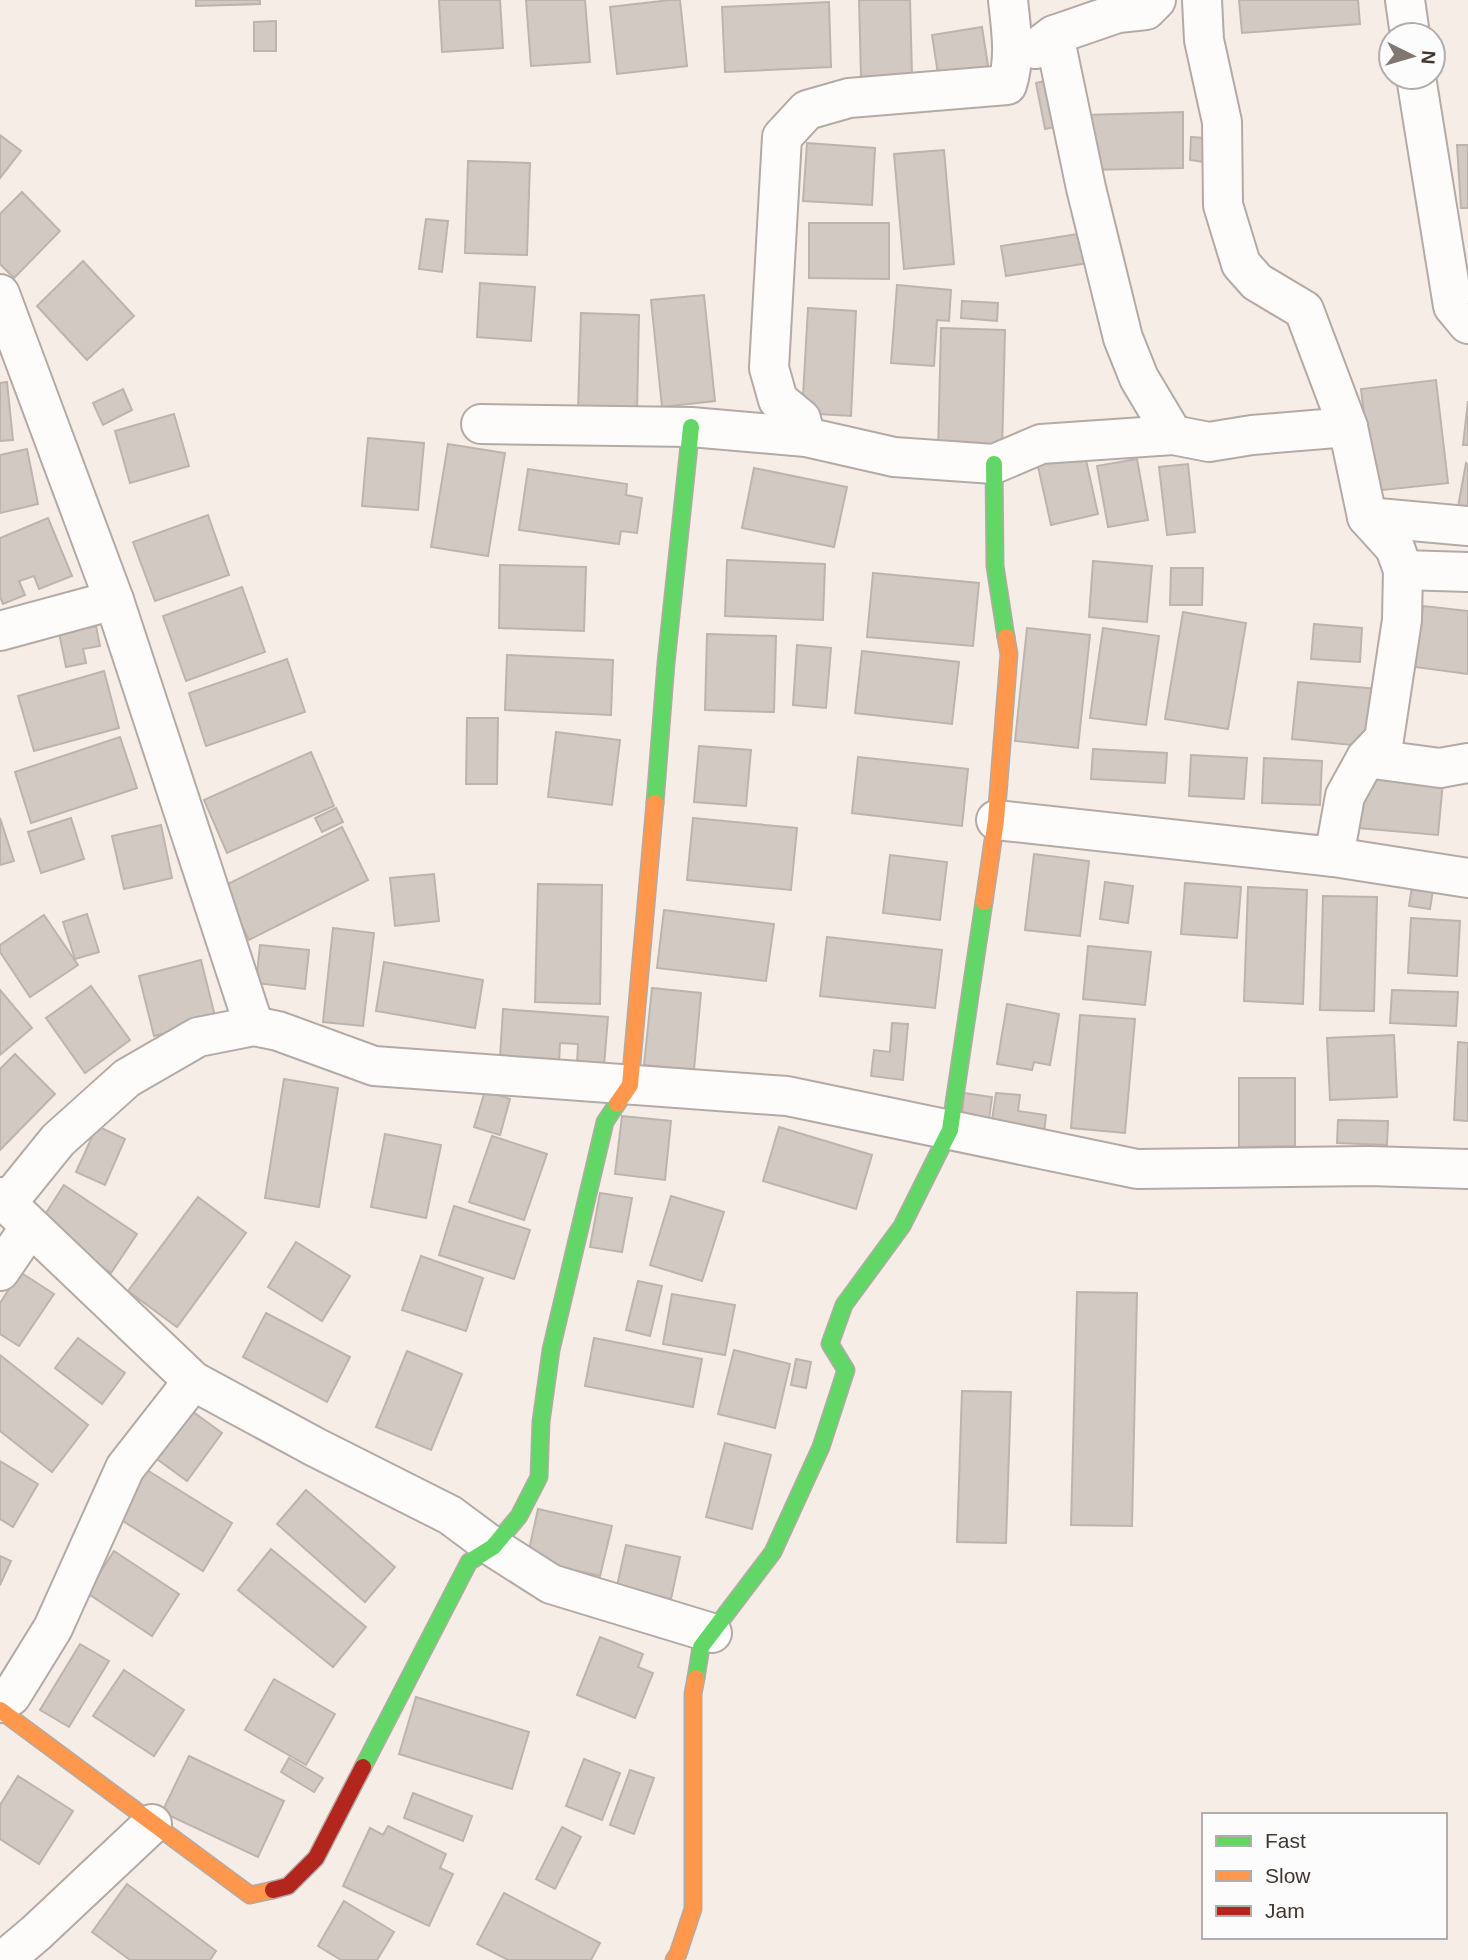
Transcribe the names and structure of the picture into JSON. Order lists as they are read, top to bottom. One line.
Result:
{"legend":["Fast","Slow","Jam"],"north":"right"}
